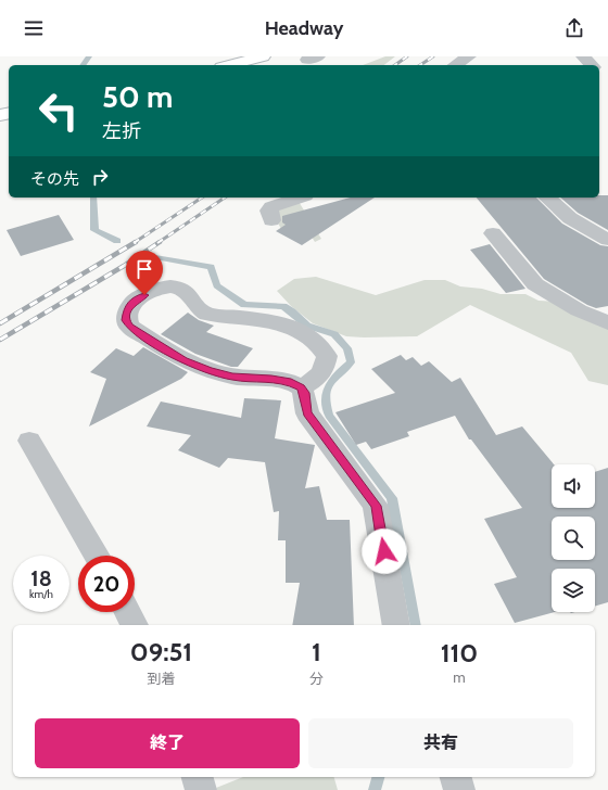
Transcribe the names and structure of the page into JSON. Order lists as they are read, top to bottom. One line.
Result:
{"page":{"header":"Headway","turn":["50 m","左折"],"then":"その先","speed":"18 km/h","limit":"20","eta":["09:51","到着","1","分","110","m"],"buttons":["終了","共有"]}}
